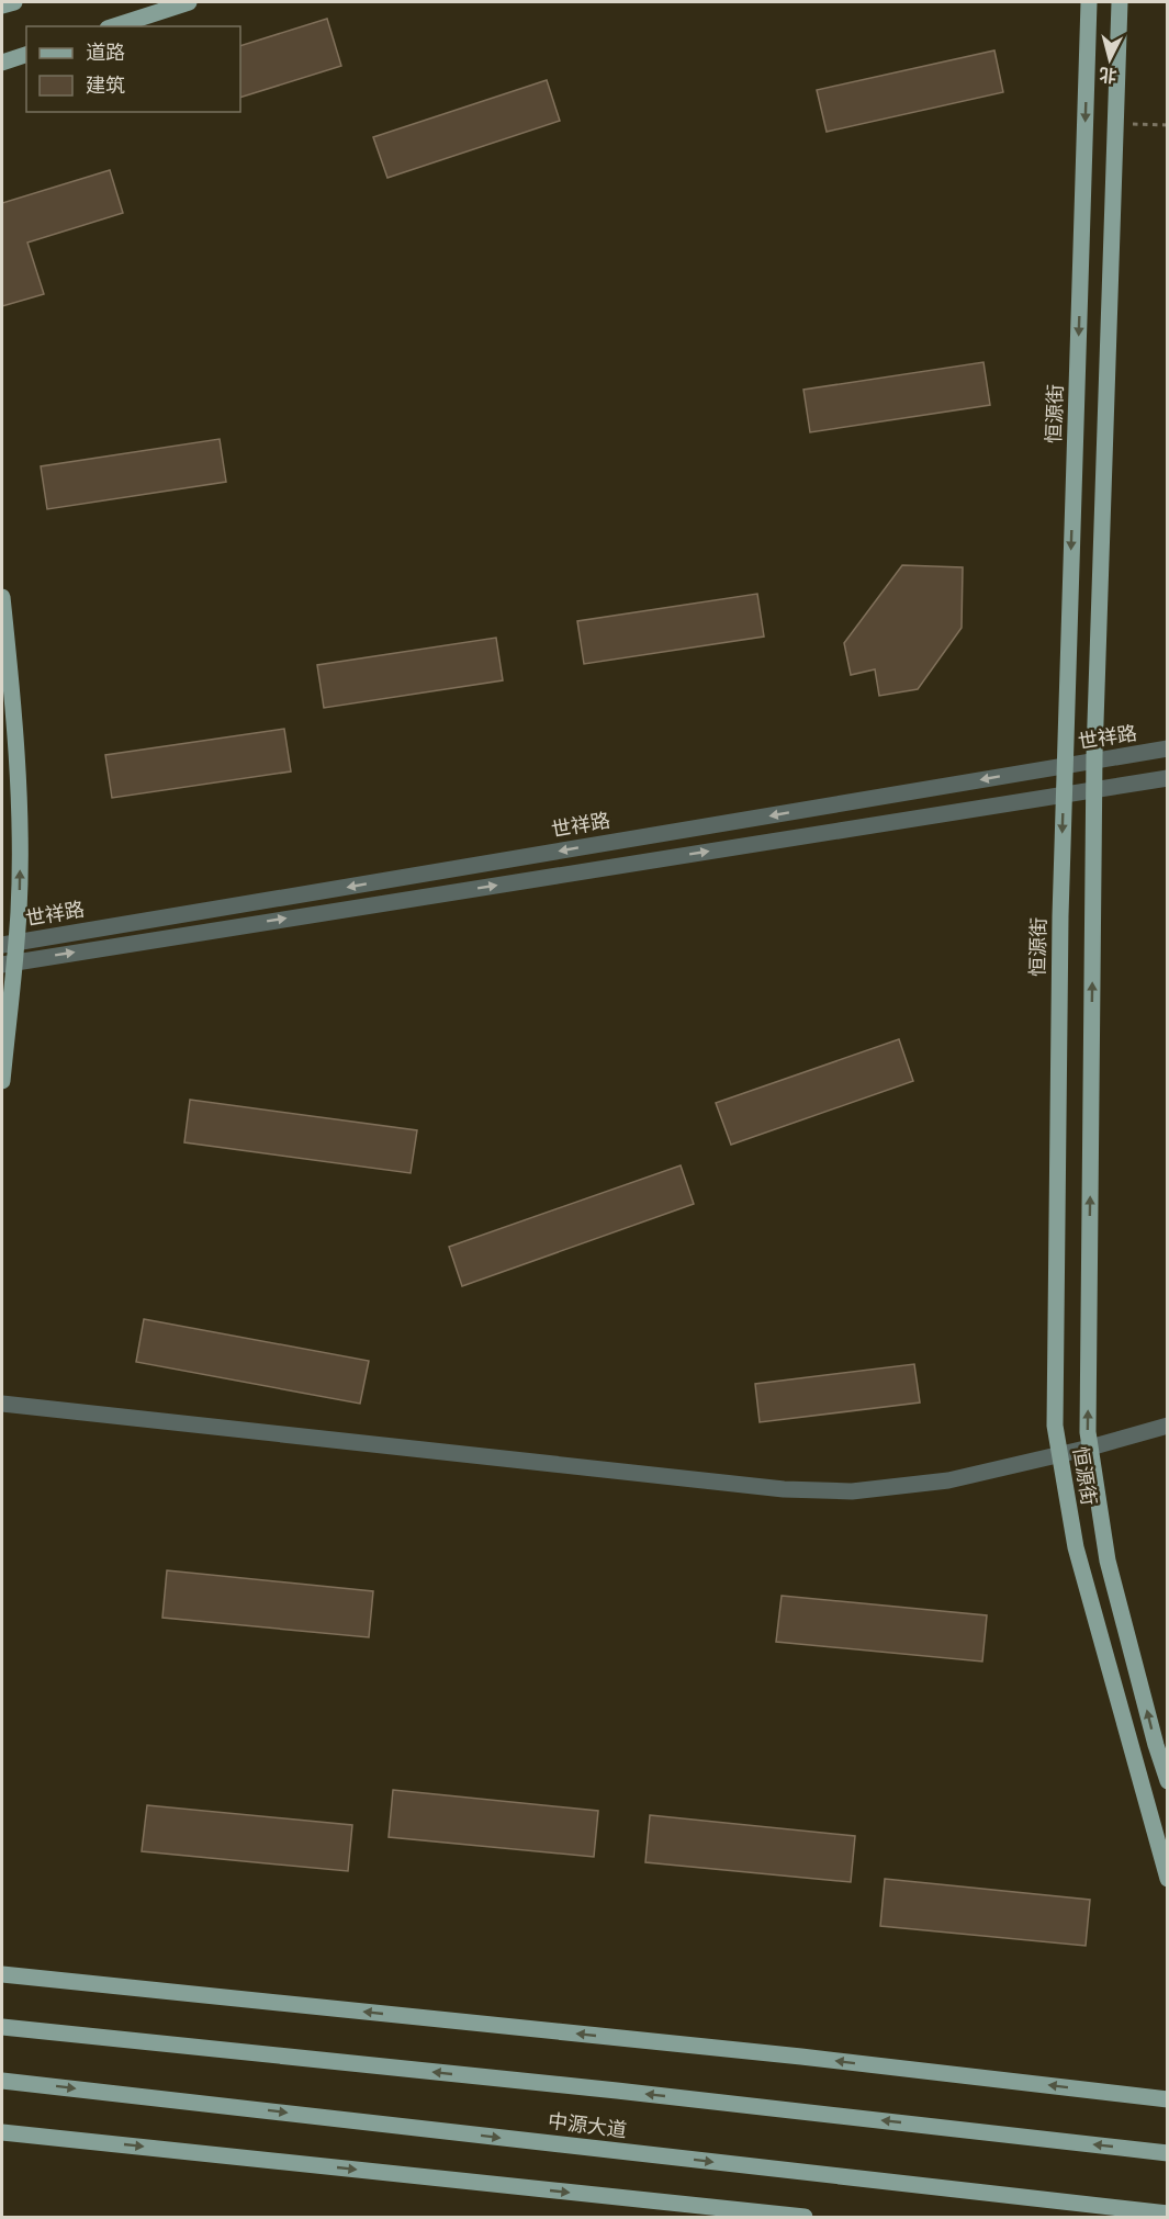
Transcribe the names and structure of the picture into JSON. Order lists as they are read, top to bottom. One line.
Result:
{"streets":{"main road":["恒源街","中源大道"],"street":["世祥路"]},"crossings":[["恒源街","世祥路"]],"legend":["道路","建筑"],"north":"bottom"}
